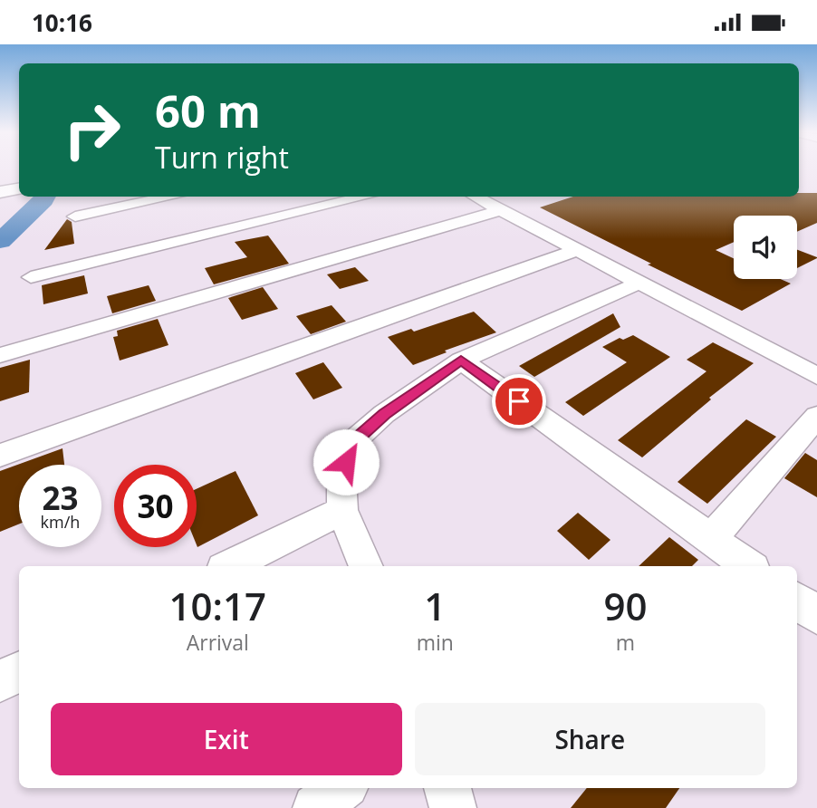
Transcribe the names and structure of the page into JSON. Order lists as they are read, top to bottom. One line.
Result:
{"page":{"status":"10:16","turn":["60 m","Turn right"],"speed":"23 km/h","limit":"30","eta":["10:17","Arrival","1","min","90","m"],"buttons":["Exit","Share"]}}
